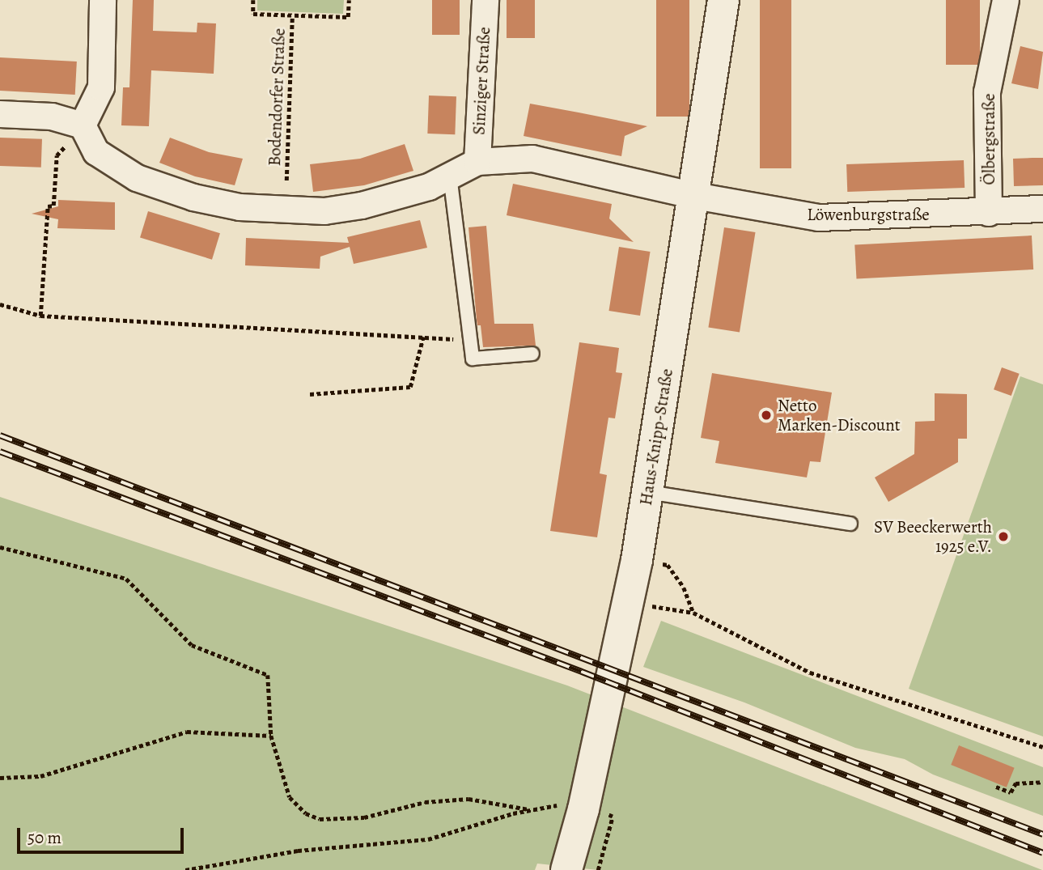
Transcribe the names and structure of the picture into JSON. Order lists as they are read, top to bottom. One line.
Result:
{"streets":{"street":["Sinziger Straße","Ölbergstraße","Löwenburgstraße","Haus-Knipp-Straße"],"path":["Bodendorfer Straße"]},"crossings":[["Sinziger Straße","Löwenburgstraße"],["Ölbergstraße","Löwenburgstraße"],["Löwenburgstraße","Haus-Knipp-Straße"]],"places":["Netto Marken-Discount","SV Beeckerwerth 1925 e.V."],"scale_bar":"50 m"}
